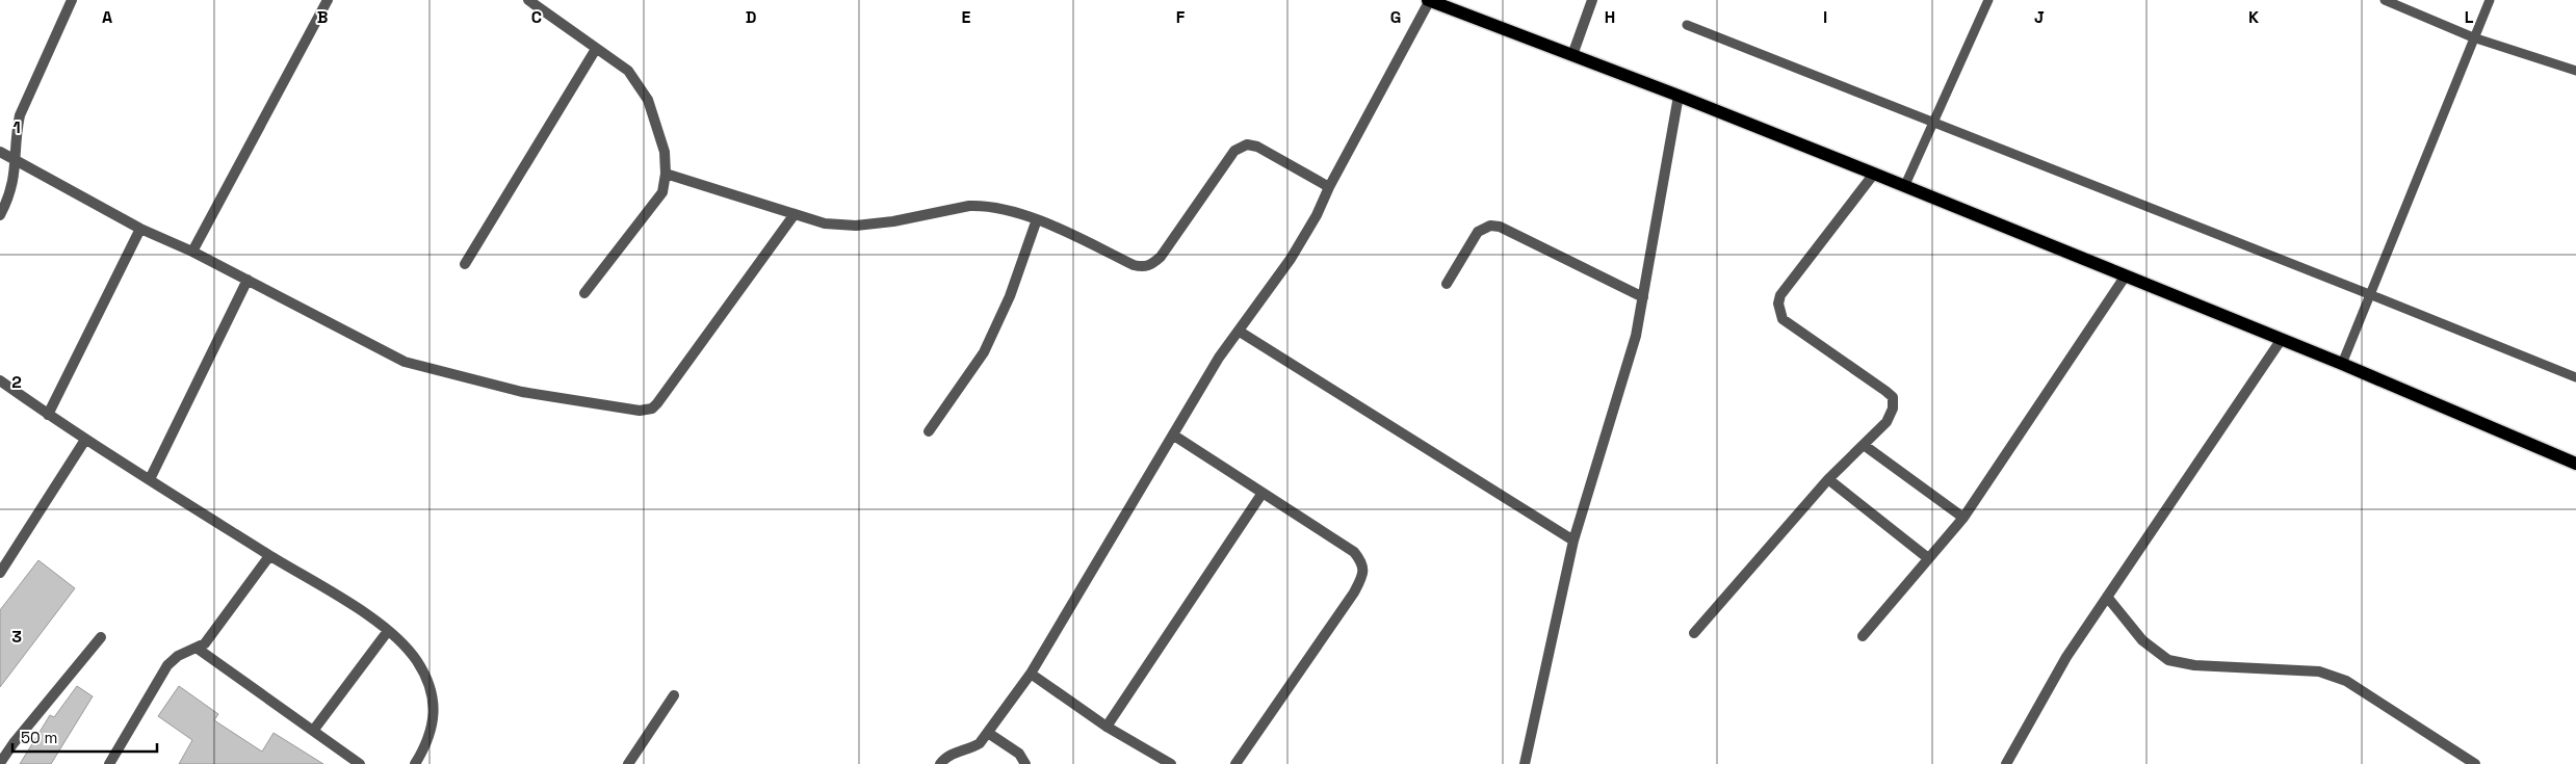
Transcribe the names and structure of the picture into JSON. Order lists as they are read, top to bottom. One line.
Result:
{"scale_bar":"50 m","grid":{"columns":["A","B","C","D","E","F","G","H","I","J","K","L"],"rows":["1","2","3"]}}
